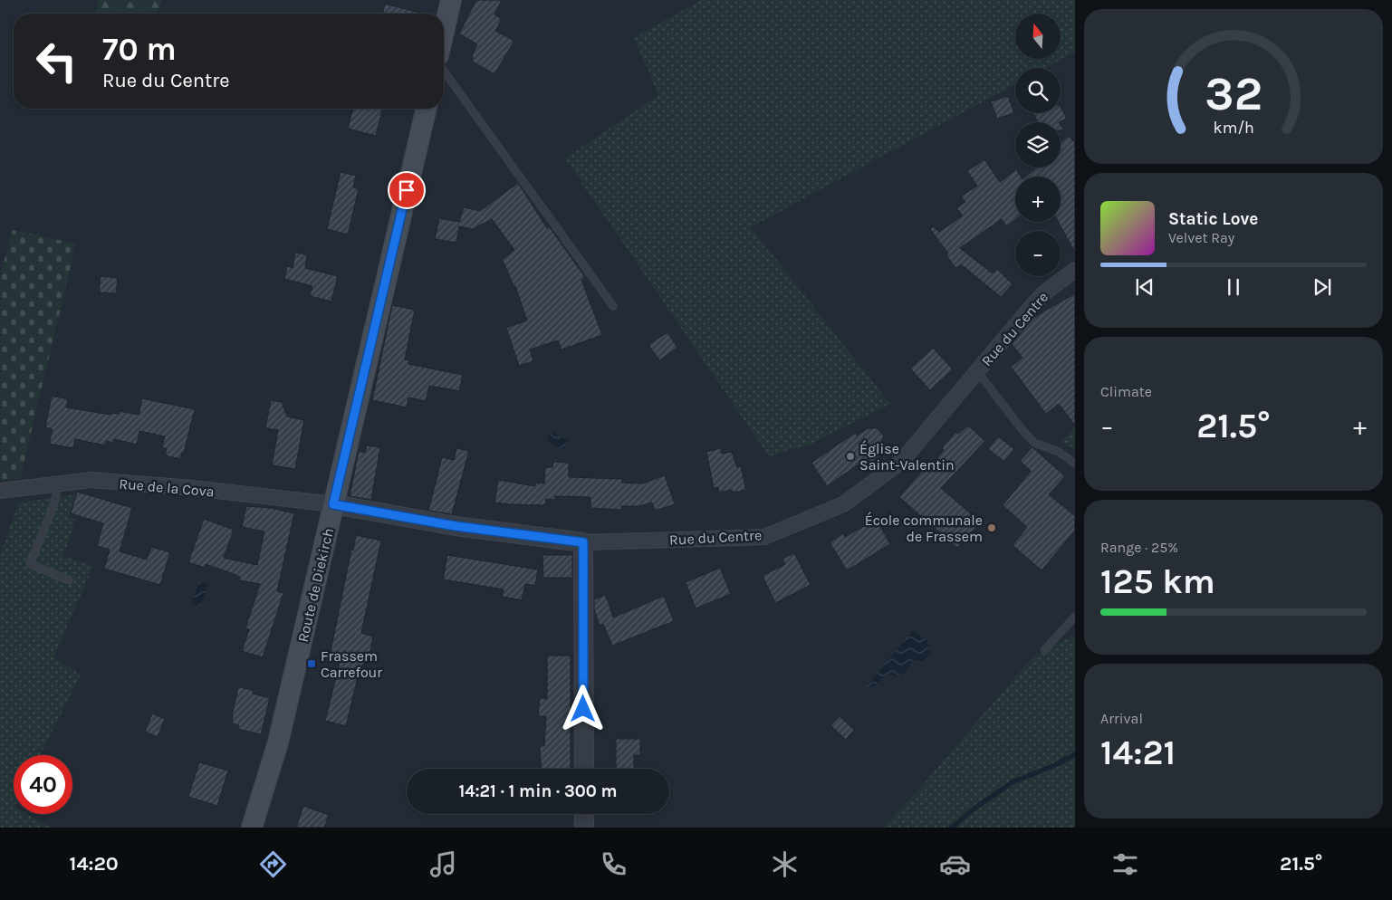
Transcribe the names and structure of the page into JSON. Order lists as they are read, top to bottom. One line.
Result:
{"streets":{"main road":["Route de Diekirch"],"street":["Rue du Centre","Rue de la Cova"]},"crossings":[["Rue du Centre","Rue de la Cova"],["Rue du Centre","Route de Diekirch"],["Rue de la Cova","Route de Diekirch"]],"places":{"other":["Église Saint-Valentin","École communale de Frassem"],"transit":["Frassem Carrefour"]},"north":"top","page":{"map_buttons":["+","−"],"turn":["70 m","Rue du Centre"],"song":["Static Love","Velvet Ray"],"tile":["Climate",["Range · 25%","125 km"],["Arrival","14:21"]],"heat":["−","21.5°","+"],"limit":"40","trip":"14:21 · 1 min · 300 m","tabs":["14:20","21.5°"],"gauge":["32","km/h"]}}
